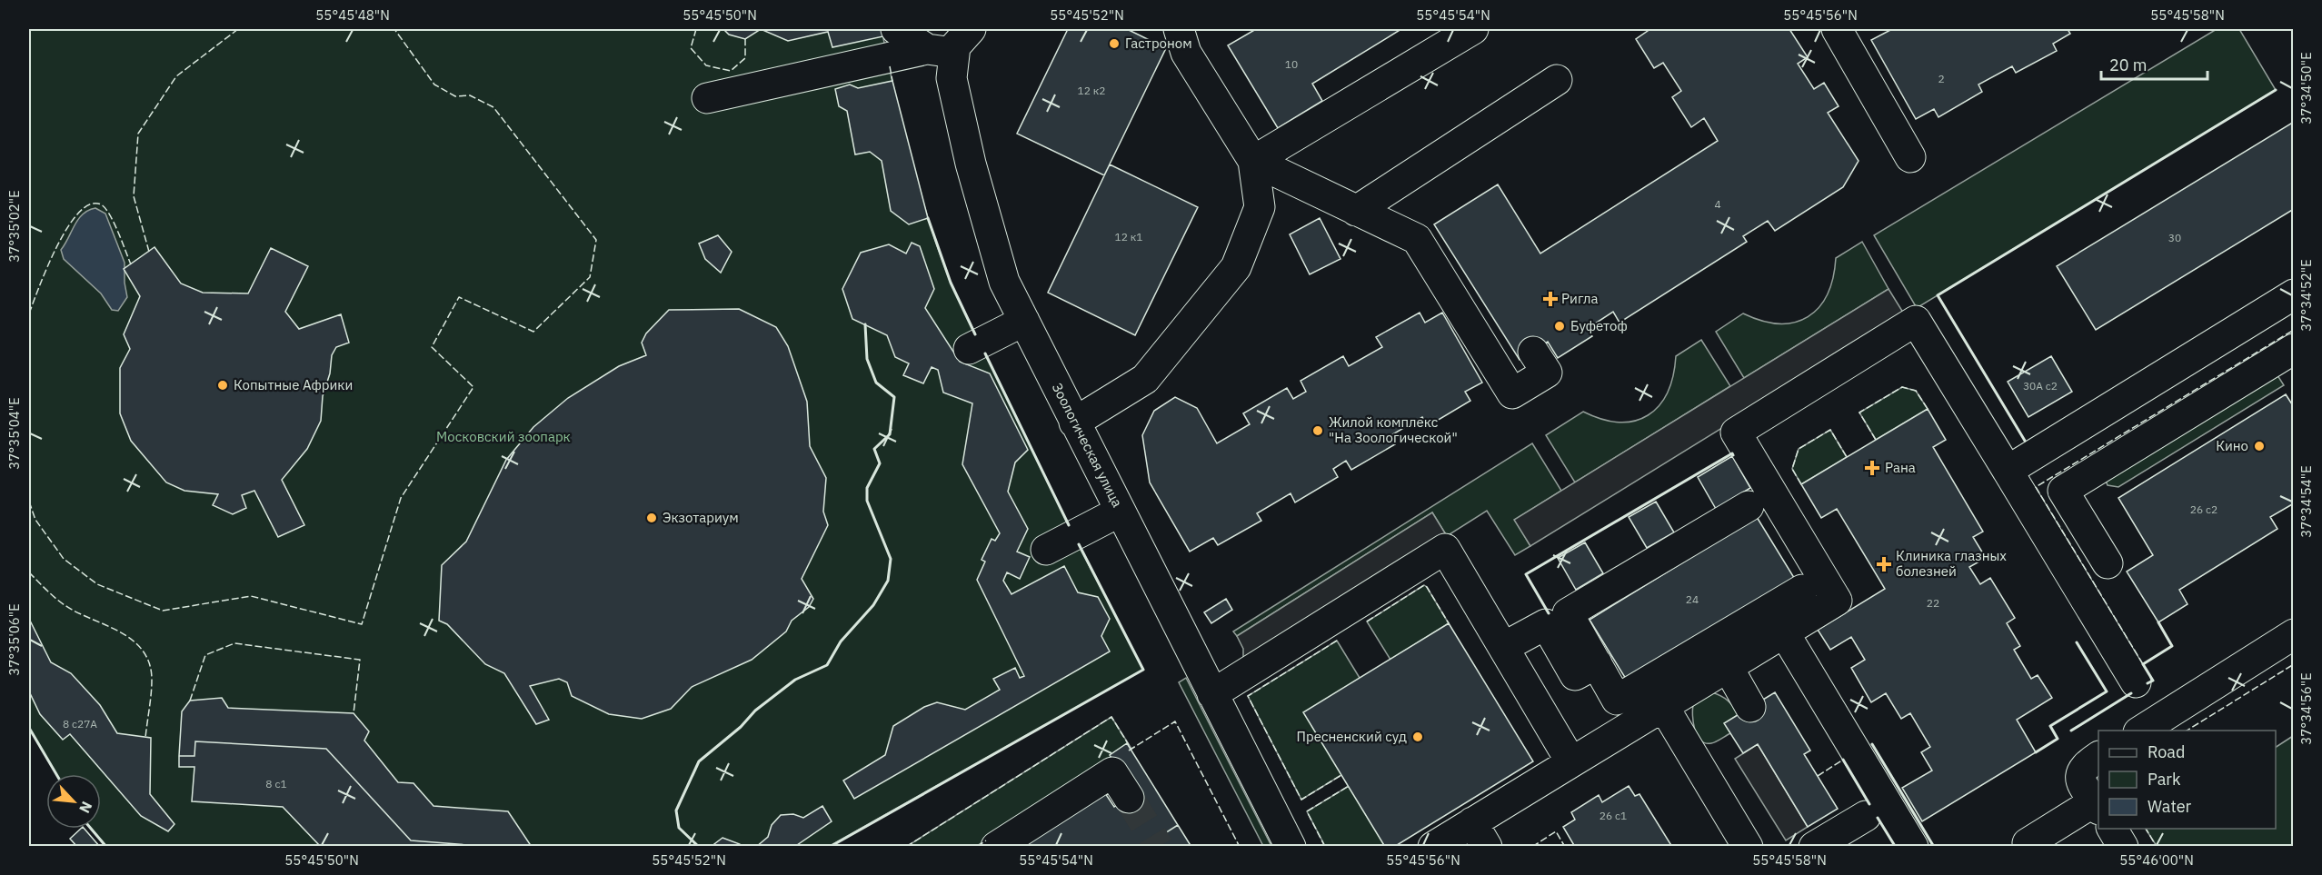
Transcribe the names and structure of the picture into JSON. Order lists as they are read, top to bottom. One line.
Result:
{"streets":{"street":["Зоологическая улица"]},"parks":["Московский зоопарк"],"places":{"other":["Гастроном","Буфетоф","Копытные Африки","Жилой комплекс \"На Зоологической\"","Кино","Экзотариум","Пресненский суд"],"health":["Ригла","Рана","Клиника глазных болезней"]},"house_numbers":["10","2","12 к2","4","12 к1","30","30А с2","26 с2","24","22","8 с27А","8 с1","26 с1"],"legend":["Road","Park","Water"],"scale_bar":"20 m","north":"bottom right","coordinates":["55°45'48\"N","55°45'50\"N","55°45'52\"N","55°45'54\"N","55°45'56\"N","55°45'58\"N","37°34'50\"E","37°35'02\"E","37°34'52\"E","37°35'04\"E","37°34'54\"E","37°35'06\"E","37°34'56\"E","55°46'00\"N"]}
